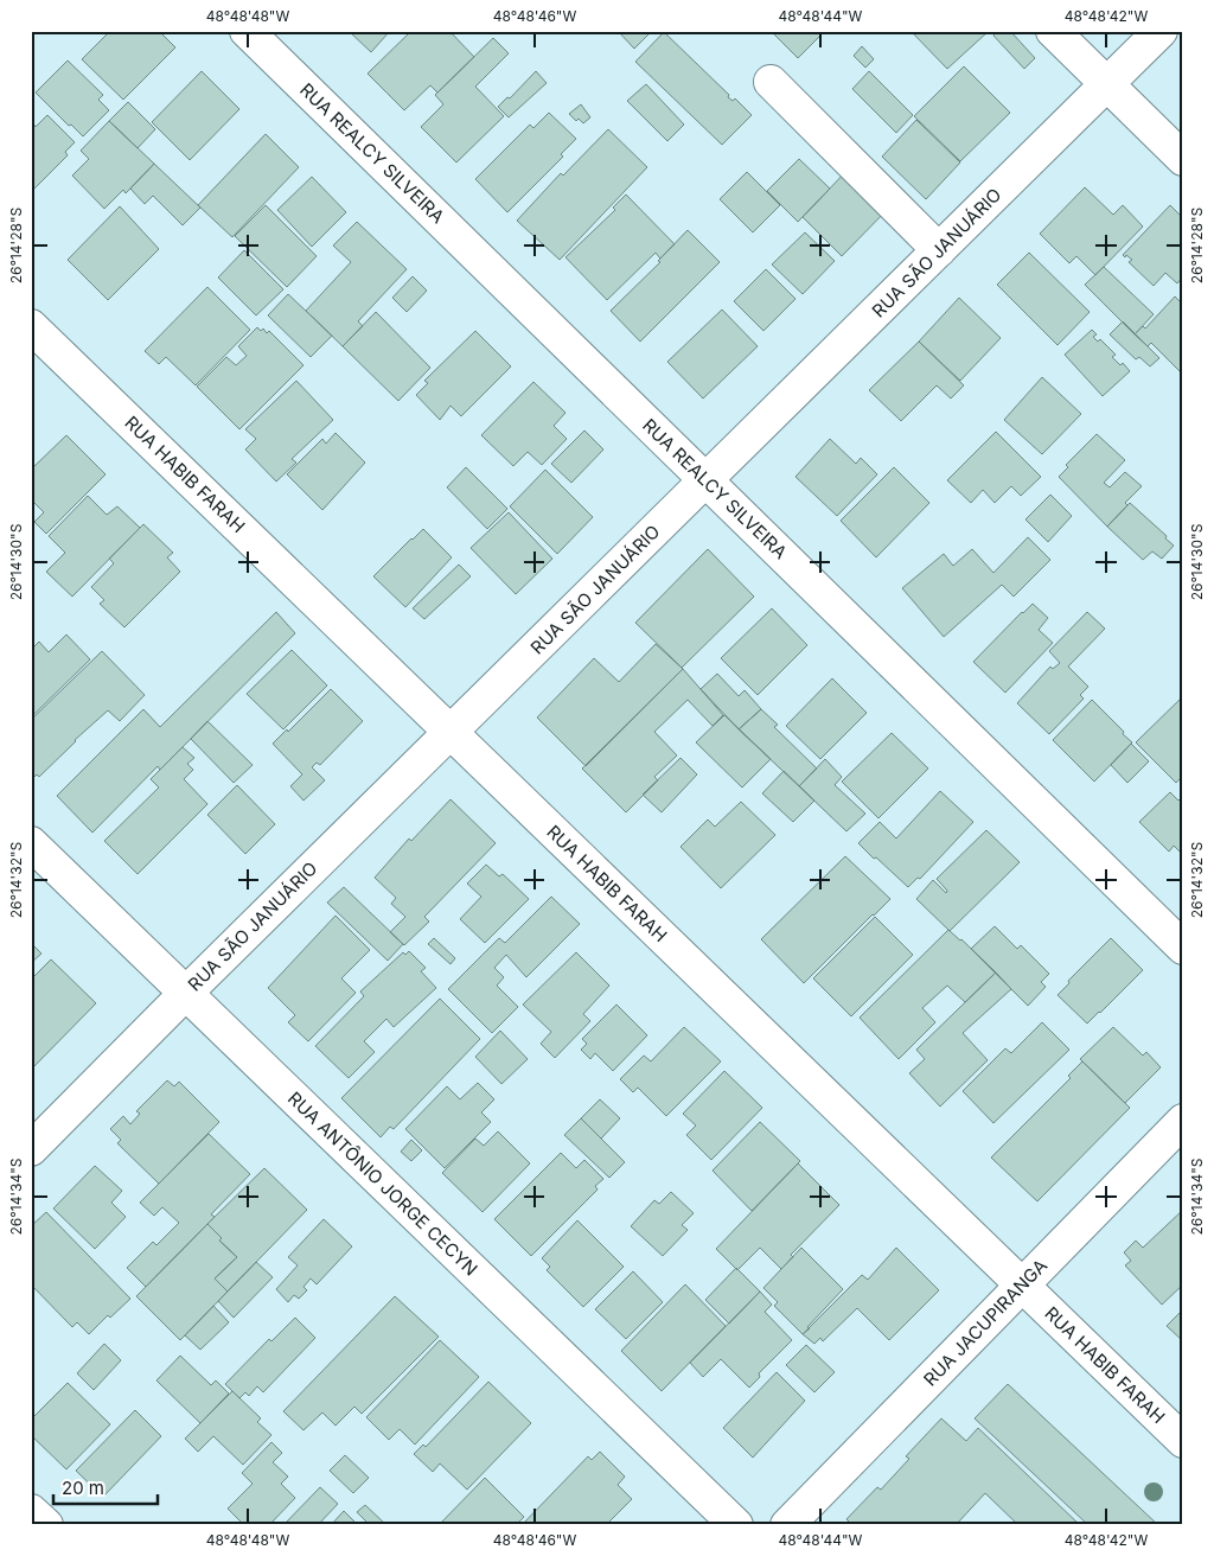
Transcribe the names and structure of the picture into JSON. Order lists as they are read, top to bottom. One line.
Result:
{"streets":{"street":["RUA REALCY SILVEIRA","RUA SÃO JANUÁRIO","RUA HABIB FARAH","RUA ANTÔNIO JORGE CECYN","RUA JACUPIRANGA"]},"crossings":[["RUA REALCY SILVEIRA","RUA SÃO JANUÁRIO"],["RUA SÃO JANUÁRIO","RUA HABIB FARAH"],["RUA SÃO JANUÁRIO","RUA ANTÔNIO JORGE CECYN"],["RUA HABIB FARAH","RUA JACUPIRANGA"]],"scale_bar":"20 m","coordinates":["48°48'48\"W","48°48'46\"W","48°48'44\"W","48°48'42\"W","26°14'28\"S","26°14'30\"S","26°14'32\"S","26°14'34\"S"]}
